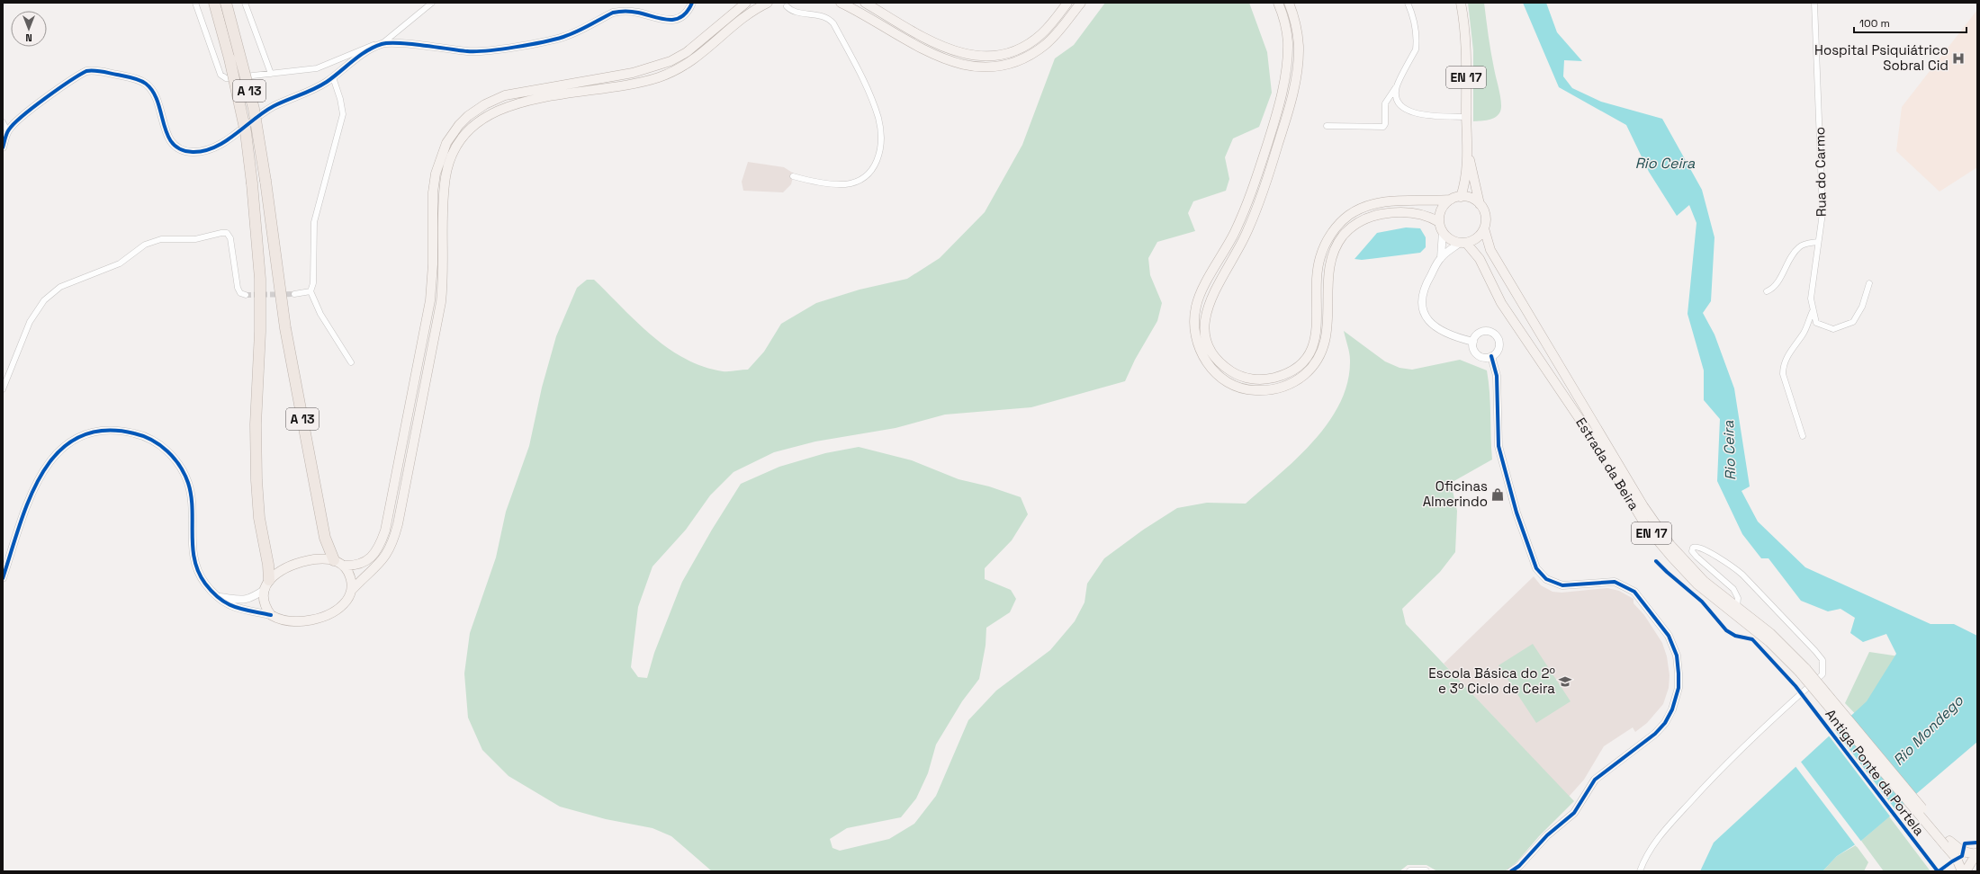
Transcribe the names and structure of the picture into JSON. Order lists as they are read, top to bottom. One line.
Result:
{"streets":{"highway":["A 13"],"main road":["EN 17","Estrada da Beira"],"street":["Rua do Carmo"],"cycle path":["Antiga Ponte da Portela"]},"crossings":[["EN 17","Estrada da Beira"]],"water":["Rio Ceira","Rio Mondego"],"places":{"hospital":["Hospital Psiquiátrico Sobral Cid"],"shop":["Oficinas Almerindo"],"school or university":["Escola Básica do 2º e 3º Ciclo de Ceira"]},"scale_bar":"100 m","north":"bottom"}
